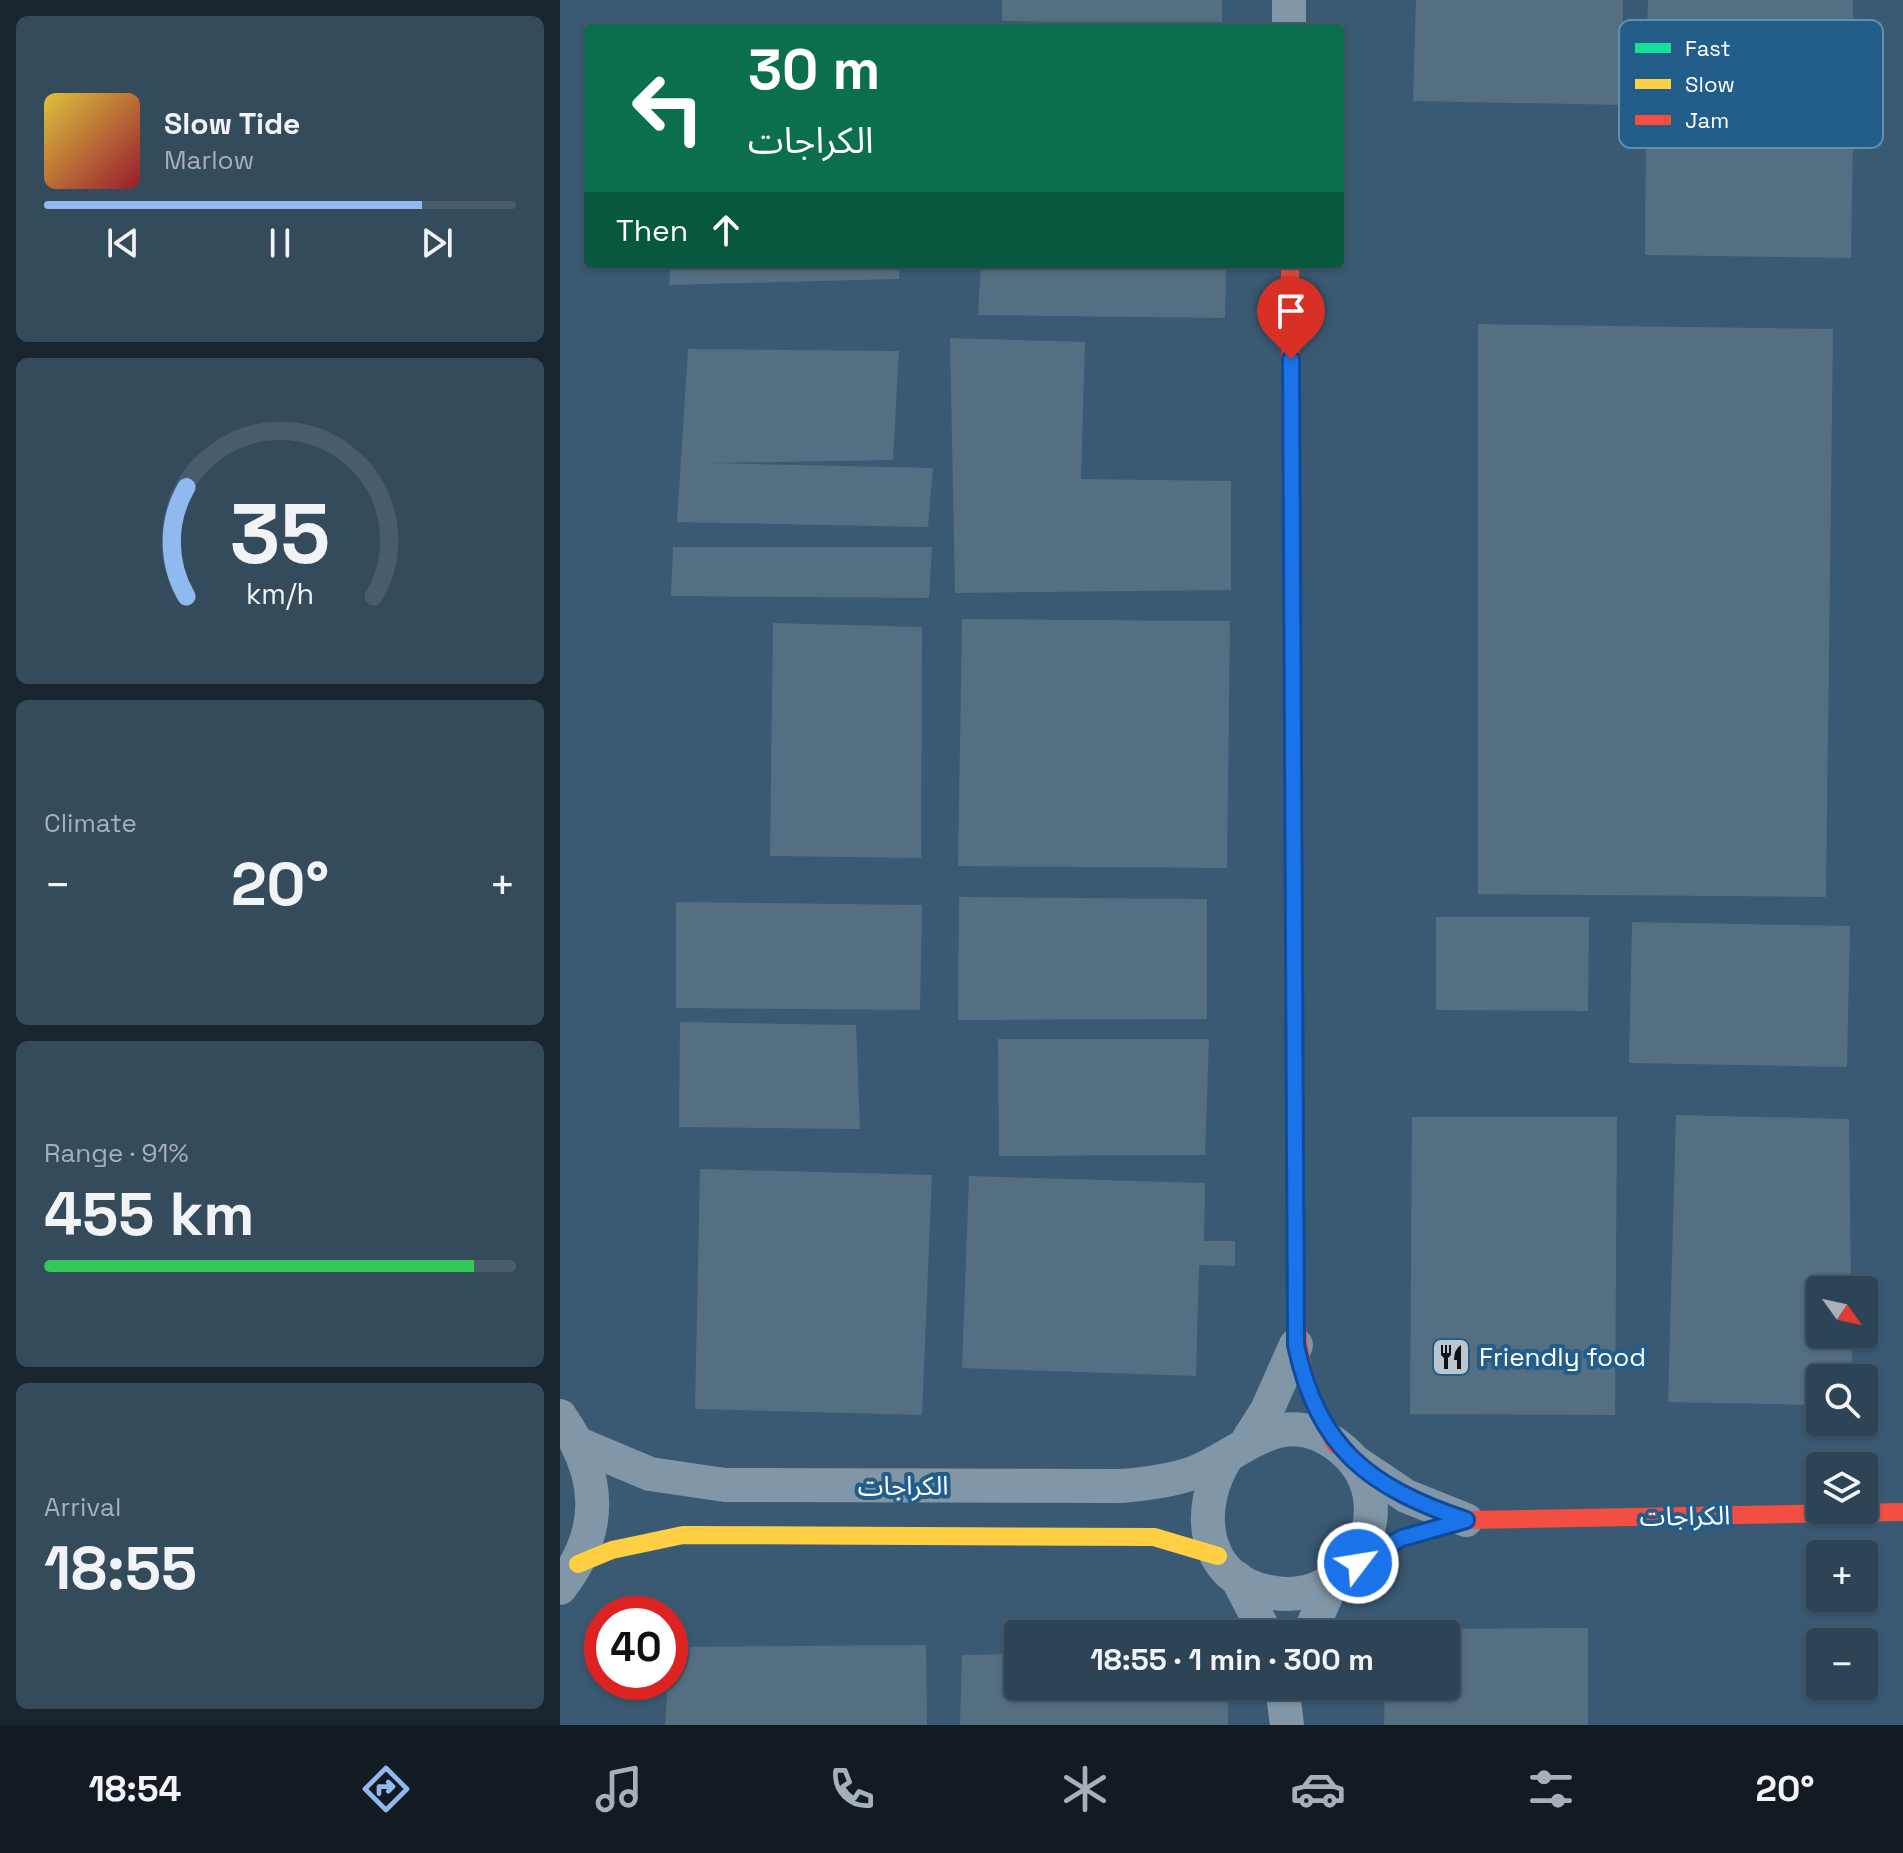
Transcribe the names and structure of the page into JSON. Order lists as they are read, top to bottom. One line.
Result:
{"streets":{"street":["الكراجات"]},"places":{"restaurant":["Friendly food"]},"legend":["Fast","Slow","Jam"],"north":"bottom right","page":{"turn":["30 m","الكراجات"],"song":["Slow Tide","Marlow"],"then":"Then","tile":["Climate",["Range · 91%","455 km"],["Arrival","18:55"]],"heat":["−","20°","+"],"map_buttons":["+","−"],"limit":"40","trip":"18:55 · 1 min · 300 m","tabs":["18:54","20°"],"gauge":["35","km/h"]}}
